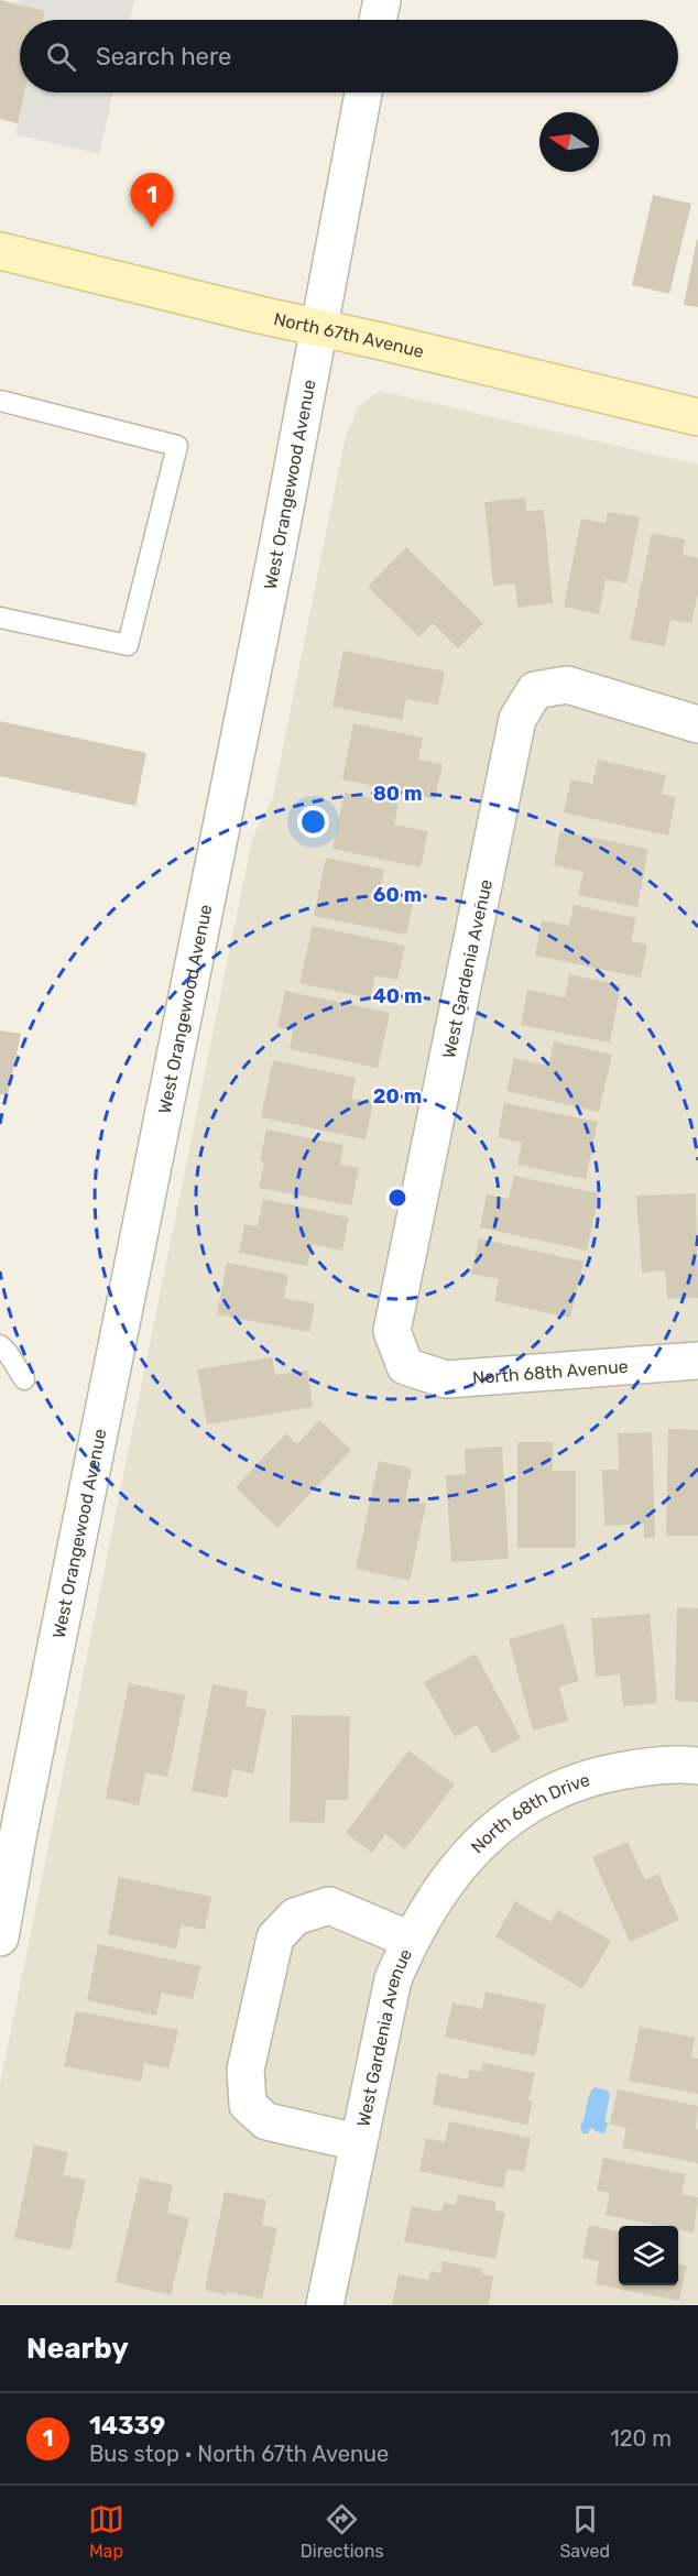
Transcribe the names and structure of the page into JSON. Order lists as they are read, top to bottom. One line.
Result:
{"streets":{"main road":["North 67th Avenue"],"street":["West Orangewood Avenue","West Gardenia Avenue","North 68th Avenue","North 68th Drive"]},"crossings":[["North 67th Avenue","West Orangewood Avenue"],["West Gardenia Avenue","North 68th Avenue"],["West Gardenia Avenue","North 68th Drive"]],"north":"left","page":{"search":"Search here","pins":"1","heading":"Nearby","list":[{"mark":"1","name":"14339","note":"Bus stop · North 67th Avenue","value":"120 m"}],"nav":["Map","Directions","Saved"]},"rings":["80 m","60 m","40 m","20 m"]}
